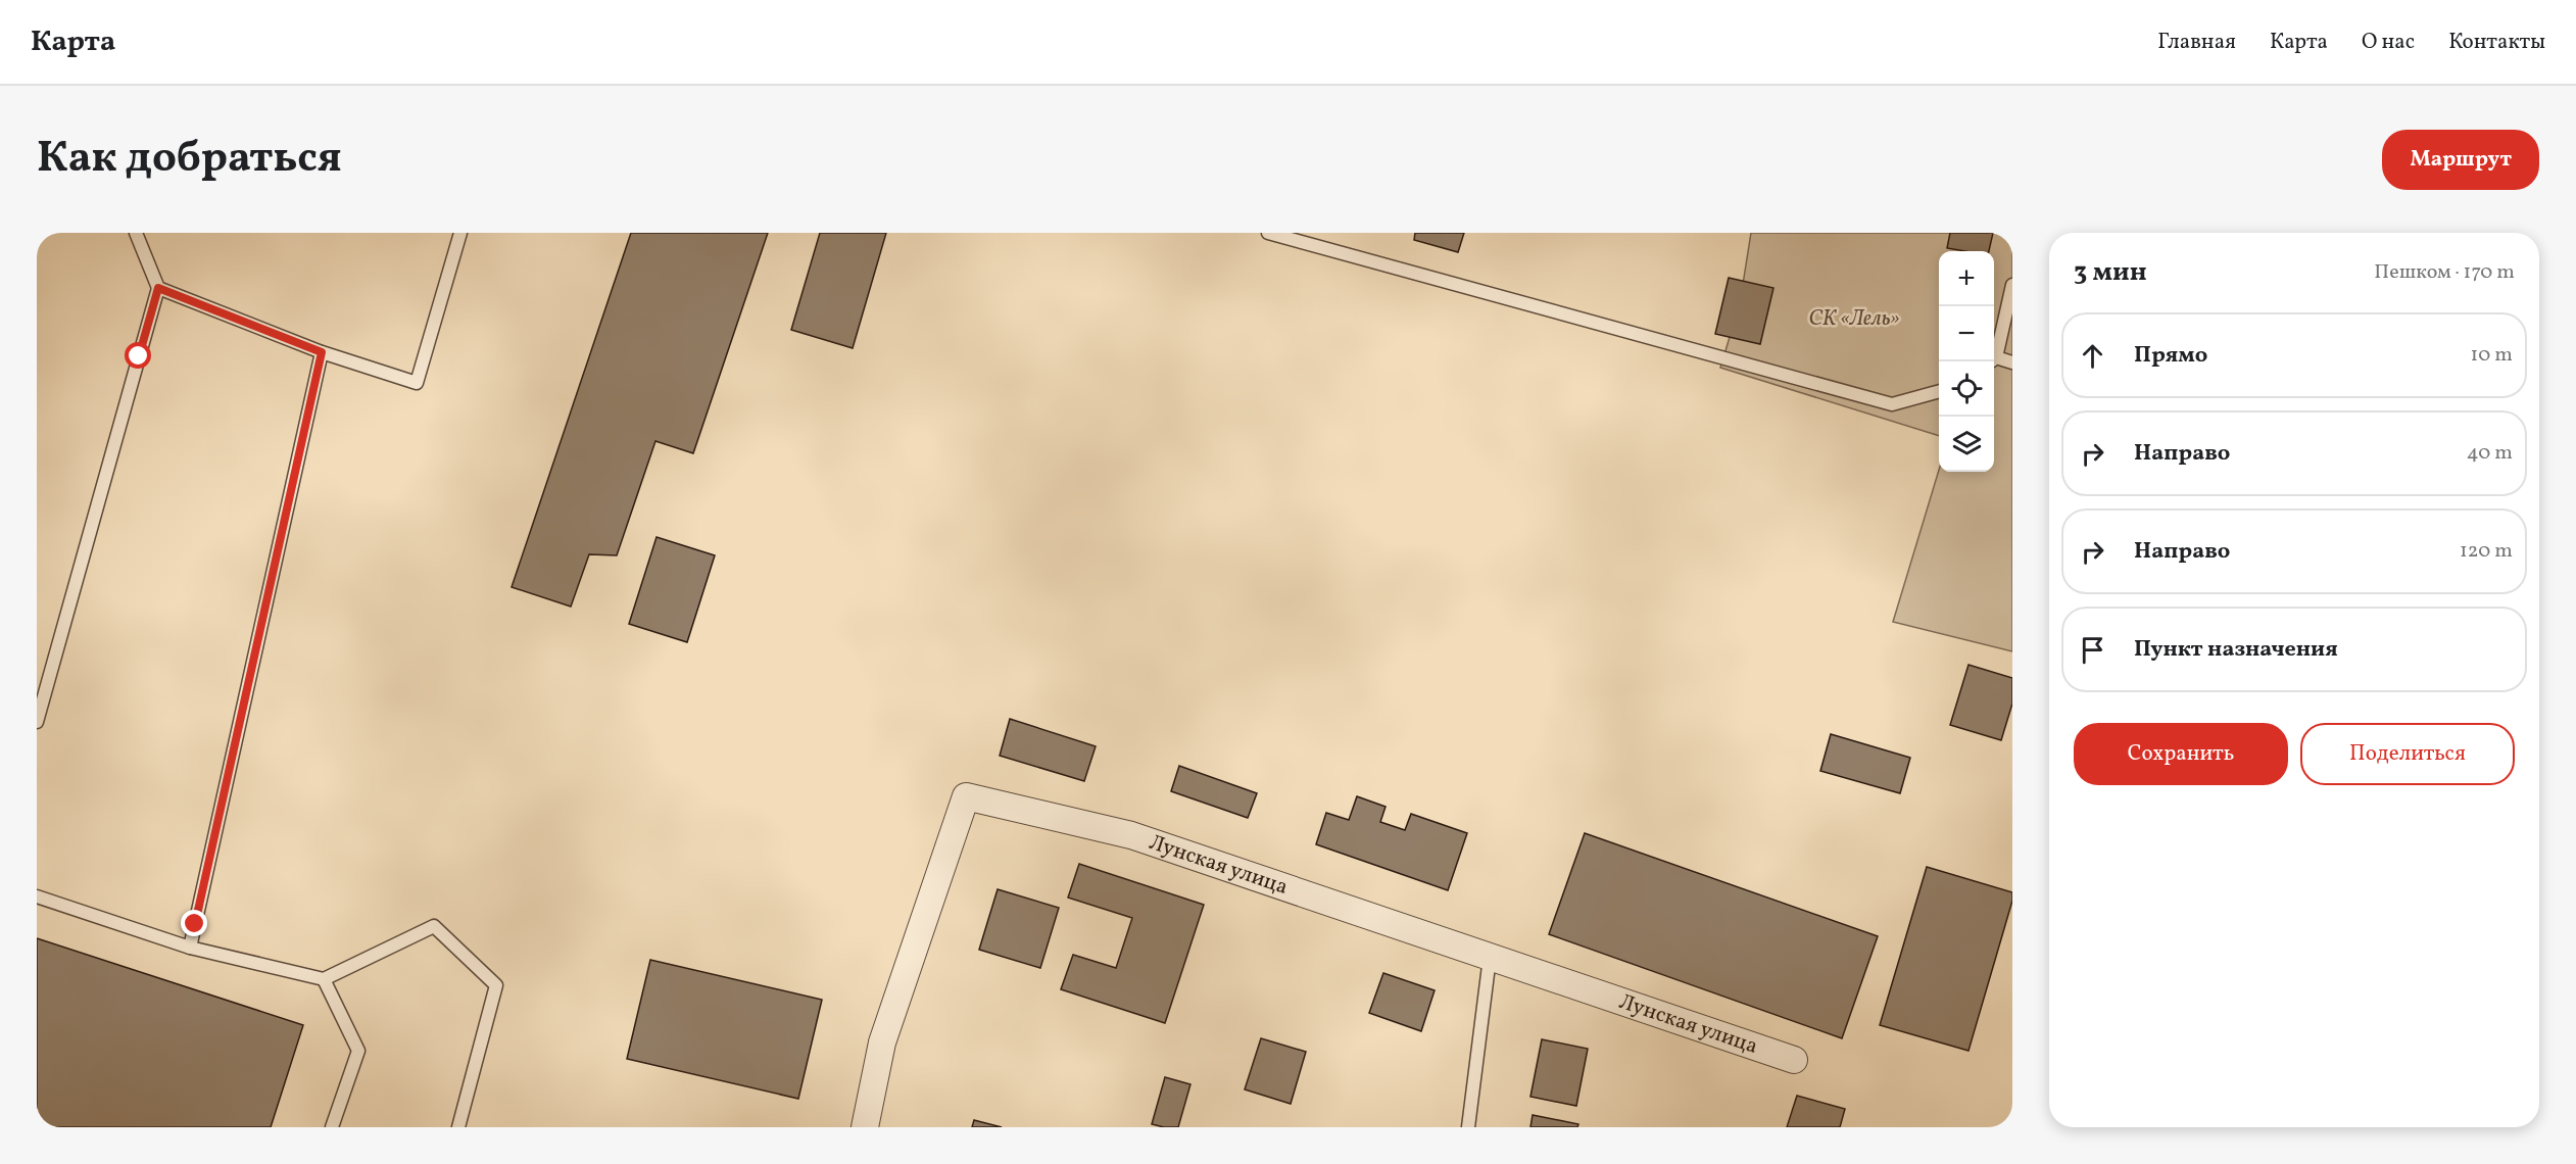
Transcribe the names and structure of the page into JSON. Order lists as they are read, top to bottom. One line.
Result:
{"streets":{"street":["Лунская улица"]},"parks":["СК «Лель»"],"page":{"header":"Карта","nav":["Главная","Карта","О нас","Контакты"],"title":"Как добраться","buttons":["Маршрут",["Сохранить","Поделиться"]],"heading":["3 мин","Пешком · 170 m"],"map_buttons":["+","−"],"list":[["Прямо","10 m"],["Направо","40 m"],["Направо","120 m"],"Пункт назначения"]}}
